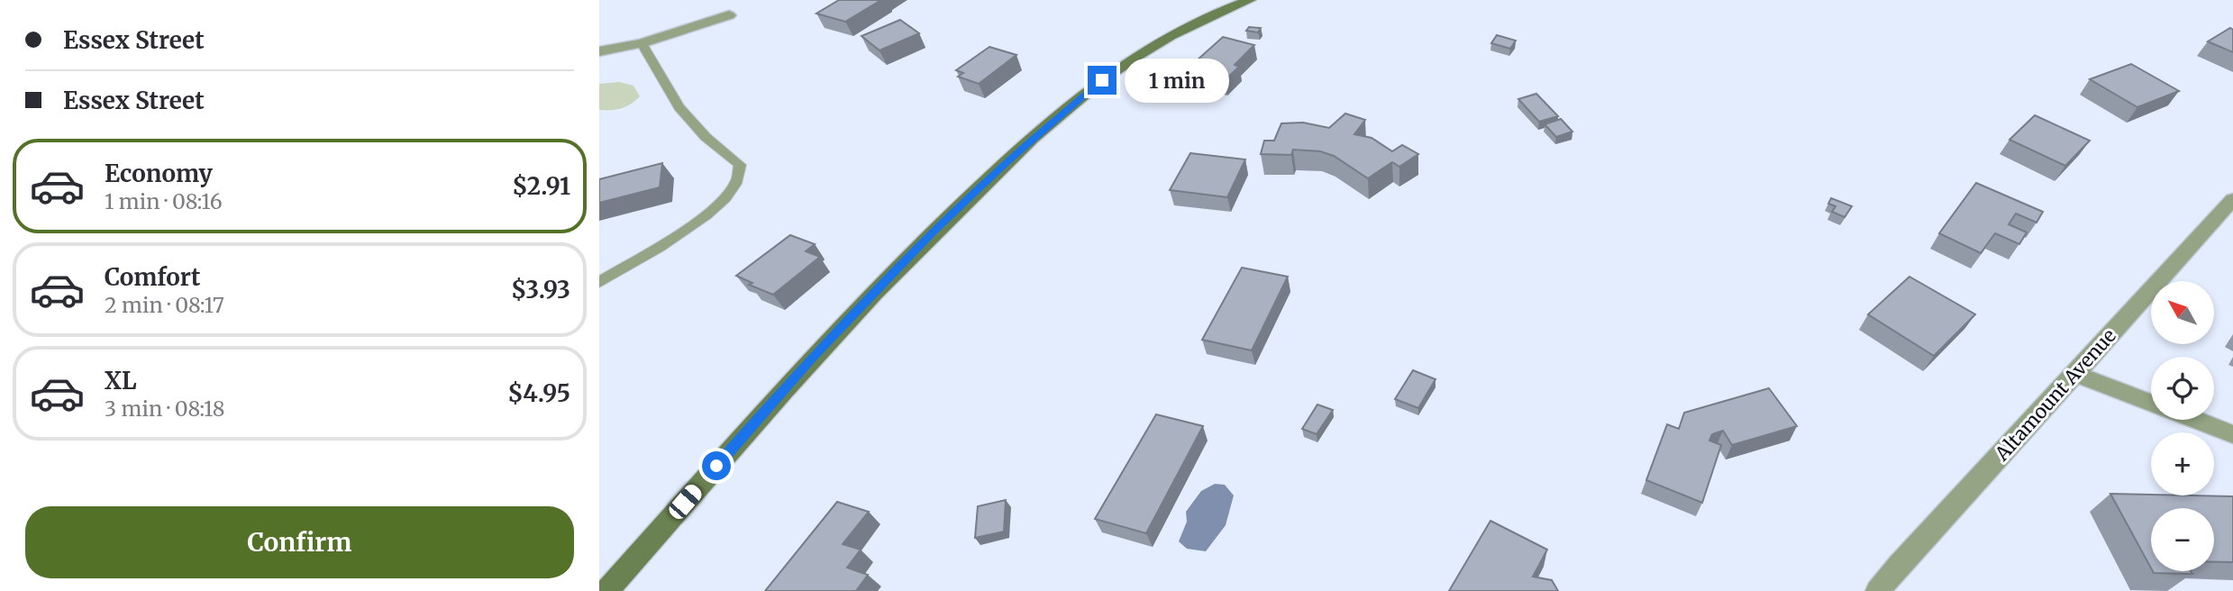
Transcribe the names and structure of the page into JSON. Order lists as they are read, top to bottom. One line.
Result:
{"streets":{"street":["Altamount Avenue"]},"north":"top left","page":{"banner":["Essex Street","Essex Street"],"bubble":"1 min","list":[{"name":"Economy","note":"1 min · 08:16","value":"$2.91"},{"name":"Comfort","note":"2 min · 08:17","value":"$3.93"},{"name":"XL","note":"3 min · 08:18","value":"$4.95"}],"map_buttons":["+","−"],"buttons":"Confirm"}}
